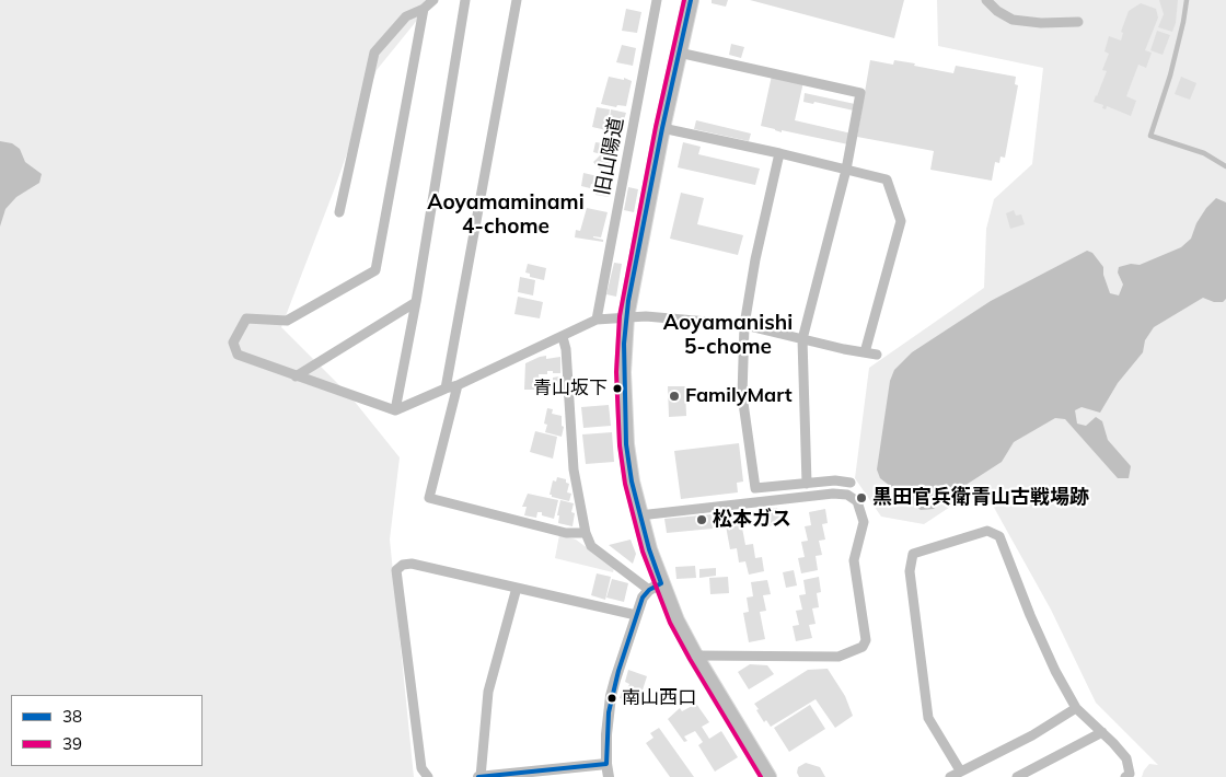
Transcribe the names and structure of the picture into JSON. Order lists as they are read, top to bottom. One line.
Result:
{"streets":{"street":["旧山陽道"]},"districts":["Aoyamaminami 4-chome","Aoyamanishi 5-chome"],"places":["青山坂下","FamilyMart","黒田官兵衛青山古戦場跡","松本ガス","南山西口"],"lines":["transit line 38","transit line 39"],"legend":["38","39"]}
